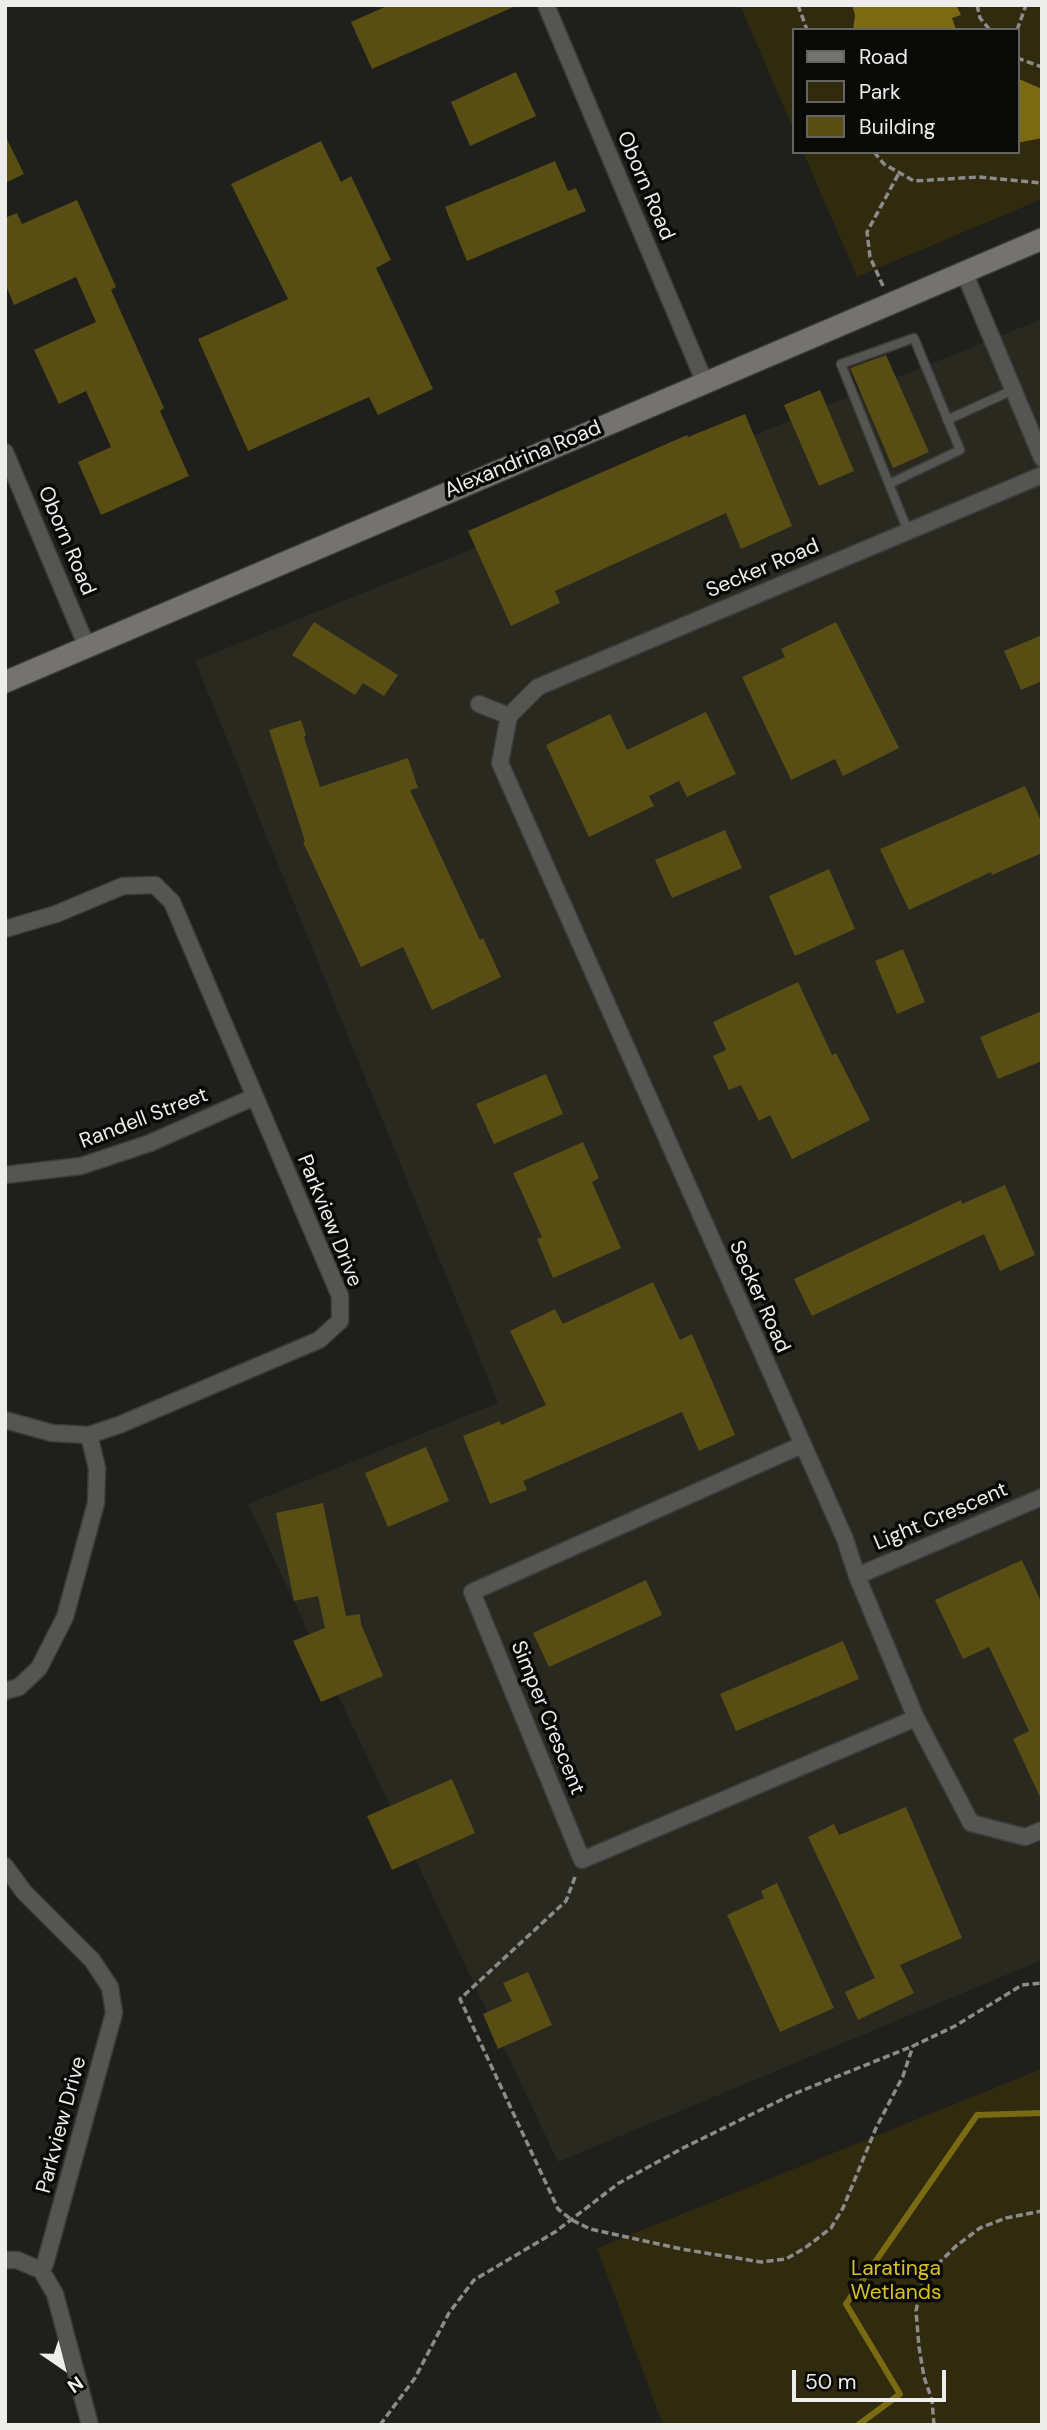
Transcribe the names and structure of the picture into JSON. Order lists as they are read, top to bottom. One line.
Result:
{"streets":{"main road":["Alexandrina Road"],"street":["Oborn Road","Secker Road","Randell Street","Parkview Drive","Light Crescent","Simper Crescent"]},"crossings":[["Oborn Road","Alexandrina Road"],["Secker Road","Light Crescent"],["Secker Road","Simper Crescent"],["Randell Street","Parkview Drive"]],"parks":["Laratinga Wetlands"],"legend":["Road","Park","Building"],"scale_bar":"50 m","north":"bottom right"}
